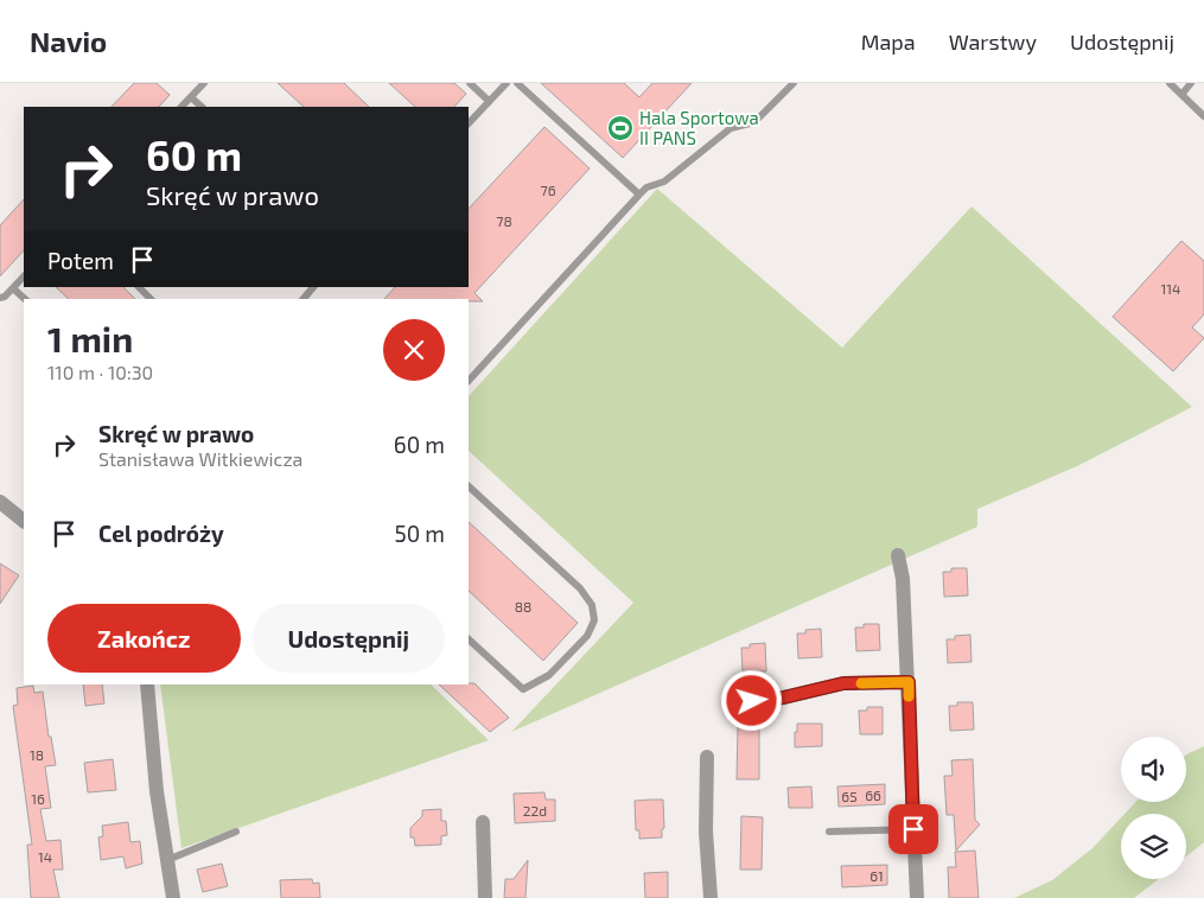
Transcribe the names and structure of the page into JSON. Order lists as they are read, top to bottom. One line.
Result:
{"places":{"sports":["Hala Sportowa II PANS"]},"house_numbers":["76","78","114","88","18","66","65","16","22d","14","61"],"page":{"header":"Navio","nav":["Mapa","Warstwy","Udostępnij"],"turn":["60 m","Skręć w prawo"],"then":"Potem","heading":["1 min","110 m · 10:30"],"list":[{"name":"Skręć w prawo","note":"Stanisława Witkiewicza","value":"60 m"},{"name":"Cel podróży","value":"50 m"}],"buttons":["Zakończ","Udostępnij"]}}
